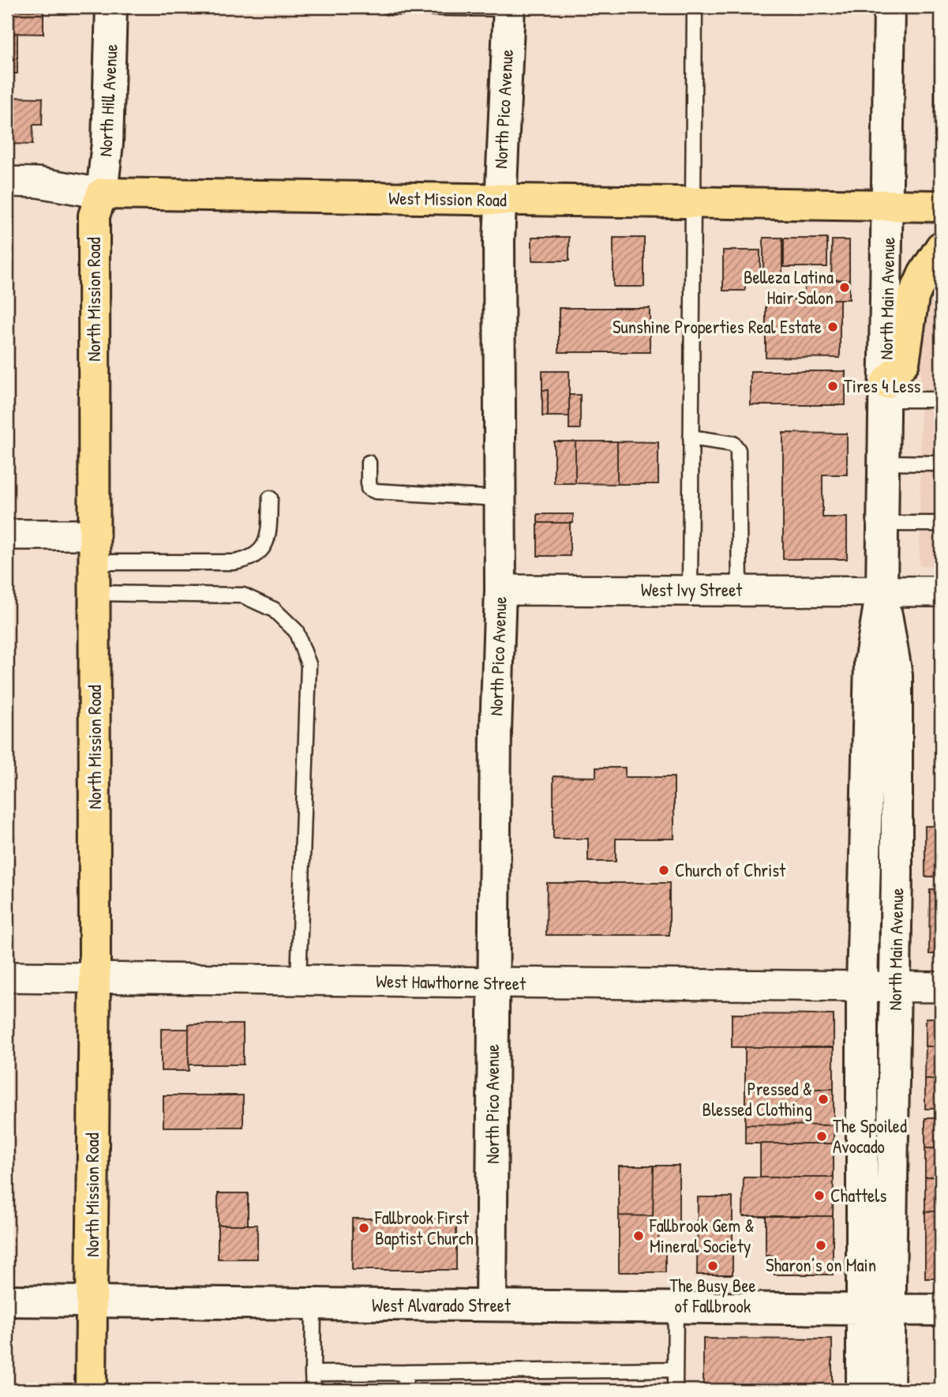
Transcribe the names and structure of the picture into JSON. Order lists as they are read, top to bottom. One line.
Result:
{"streets":{"main road":["West Mission Road","North Mission Road"],"street":["North Hill Avenue","North Pico Avenue","North Main Avenue","West Ivy Street","West Hawthorne Street","West Alvarado Street"]},"crossings":[["North Hill Avenue","West Mission Road"],["North Hill Avenue","North Mission Road"],["North Pico Avenue","West Mission Road"],["North Pico Avenue","West Ivy Street"],["North Pico Avenue","West Hawthorne Street"],["North Pico Avenue","West Alvarado Street"],["West Mission Road","North Main Avenue"],["West Mission Road","North Mission Road"],["North Main Avenue","West Ivy Street"],["North Main Avenue","West Hawthorne Street"],["North Main Avenue","West Alvarado Street"],["North Mission Road","West Hawthorne Street"],["North Mission Road","West Alvarado Street"]],"places":["Belleza Latina Hair Salon","Sunshine Properties Real Estate","Tires 4 Less","Church of Christ","Pressed & Blessed Clothing","The Spoiled Avocado","Chattels","Fallbrook First Baptist Church","Fallbrook Gem & Mineral Society","Sharon’s on Main","The Busy Bee of Fallbrook"]}
